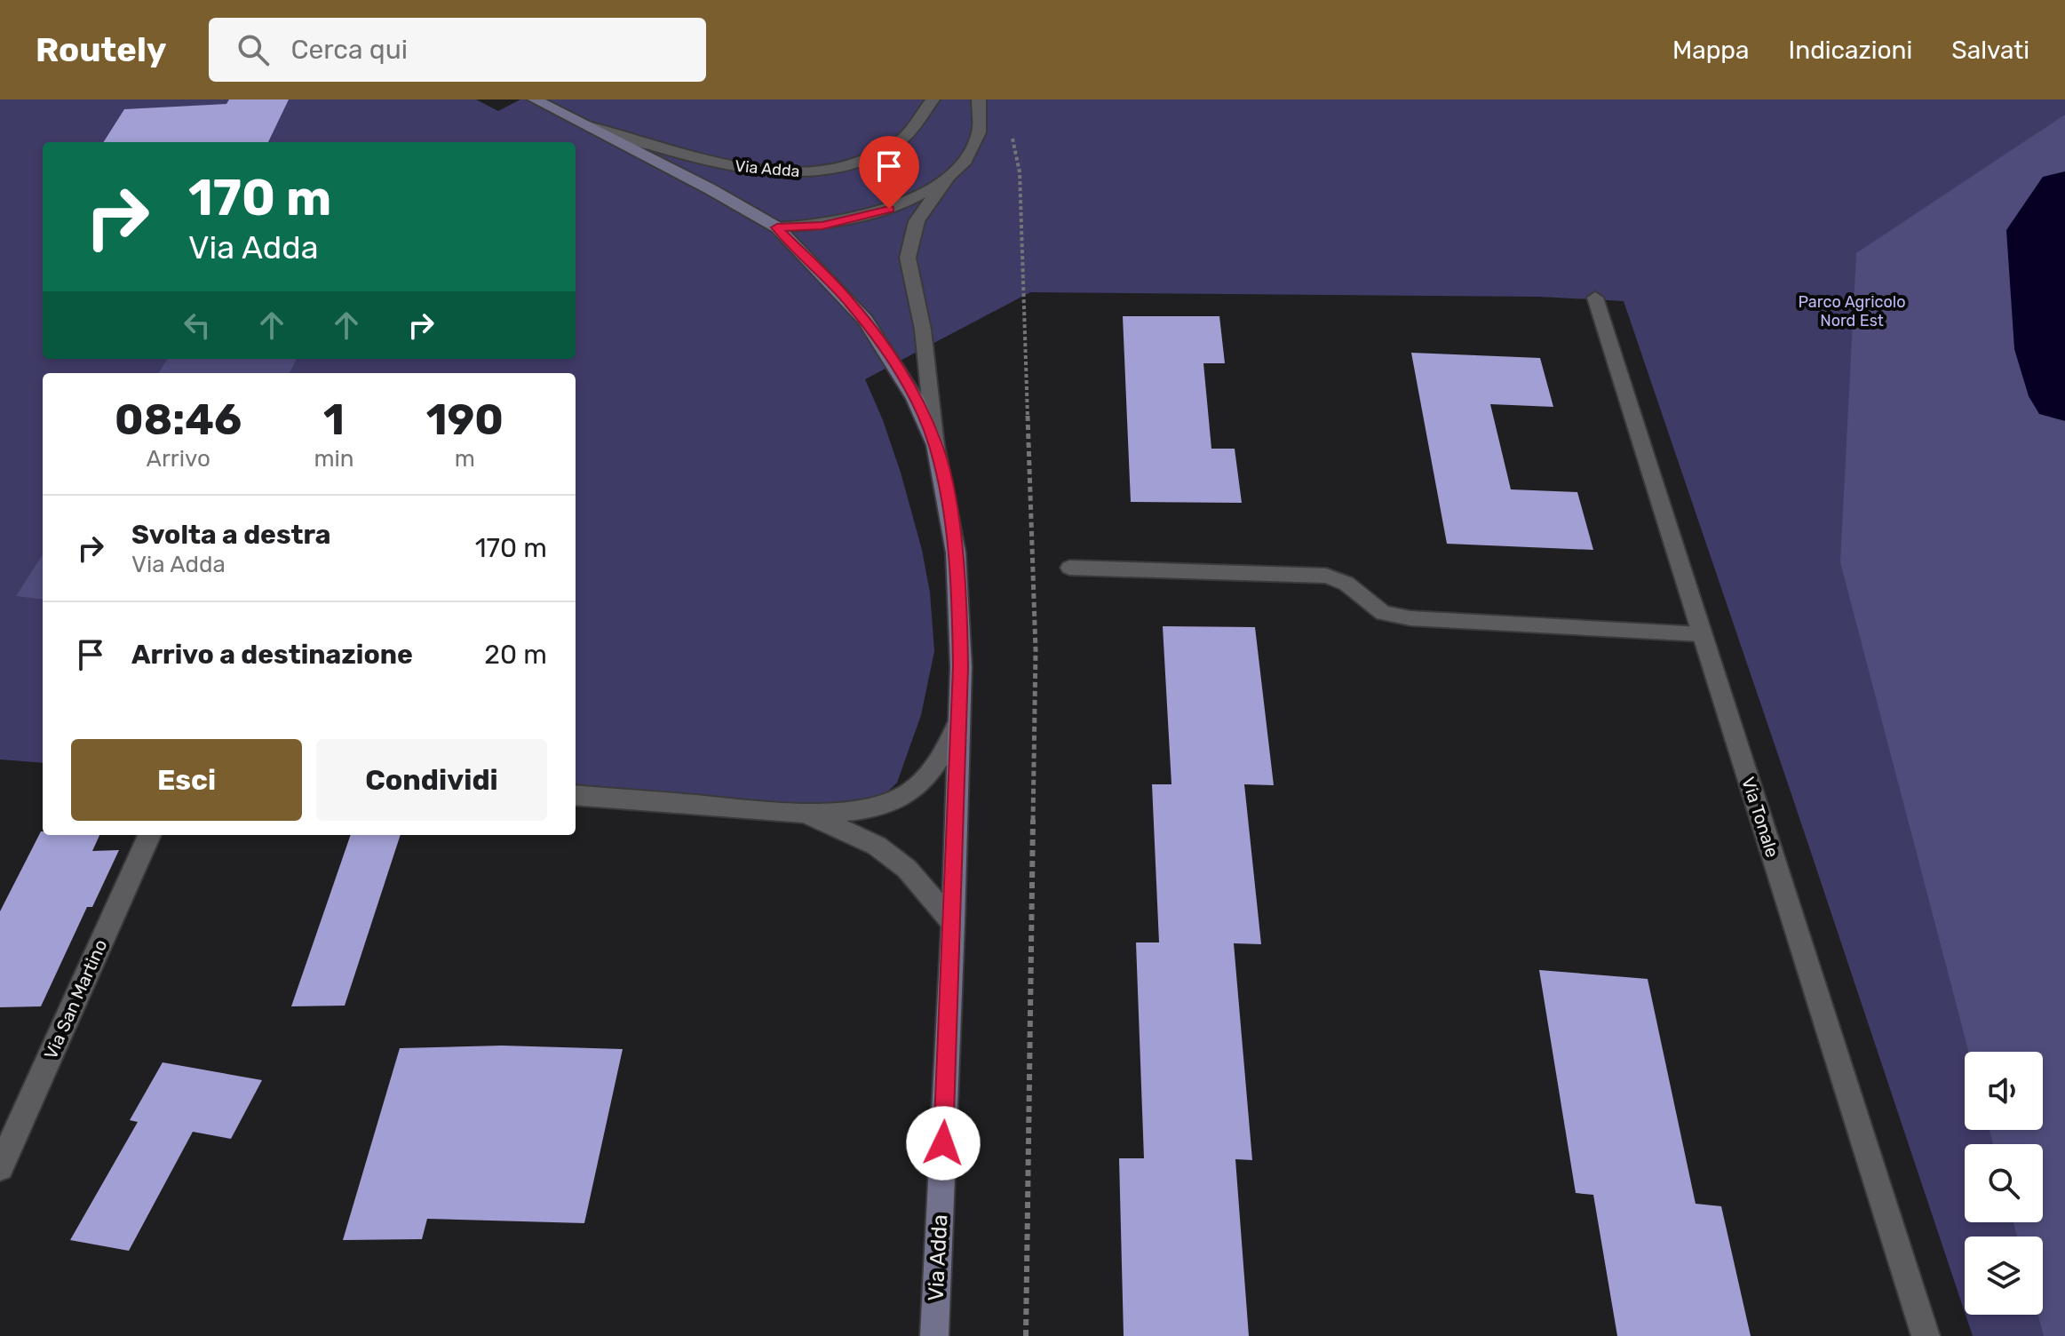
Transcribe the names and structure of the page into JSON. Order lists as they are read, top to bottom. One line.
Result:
{"streets":{"street":["Via Adda","Via Tonale","Via San Martino"]},"parks":["Parco Agricolo Nord Est"],"page":{"header":"Routely","search":"Cerca qui","nav":["Mappa","Indicazioni","Salvati"],"turn":["170 m","Via Adda"],"eta":["08:46","Arrivo","1","min","190","m"],"list":[{"name":"Svolta a destra","note":"Via Adda","value":"170 m"},{"name":"Arrivo a destinazione","value":"20 m"}],"buttons":["Esci","Condividi"]}}
